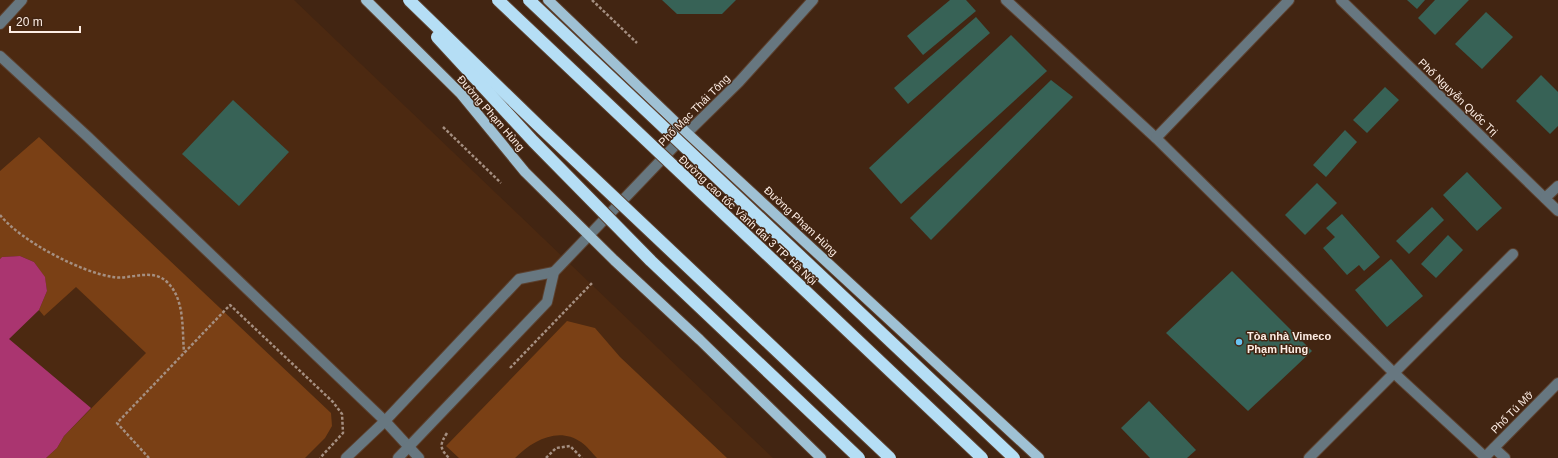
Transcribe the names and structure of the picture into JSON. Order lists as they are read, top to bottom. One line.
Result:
{"streets":{"highway":["Đường cao tốc Vành đai 3 TP. Hà Nội"],"main road":["Đường Phạm Hùng"],"street":["Phố Nguyễn Quốc Trị","Phố Mạc Thái Tông","Phố Tú Mỡ"]},"crossings":[["Phố Mạc Thái Tông","Đường Phạm Hùng"]],"places":["Tòa nhà Vimeco Phạm Hùng"],"scale_bar":"20 m"}
